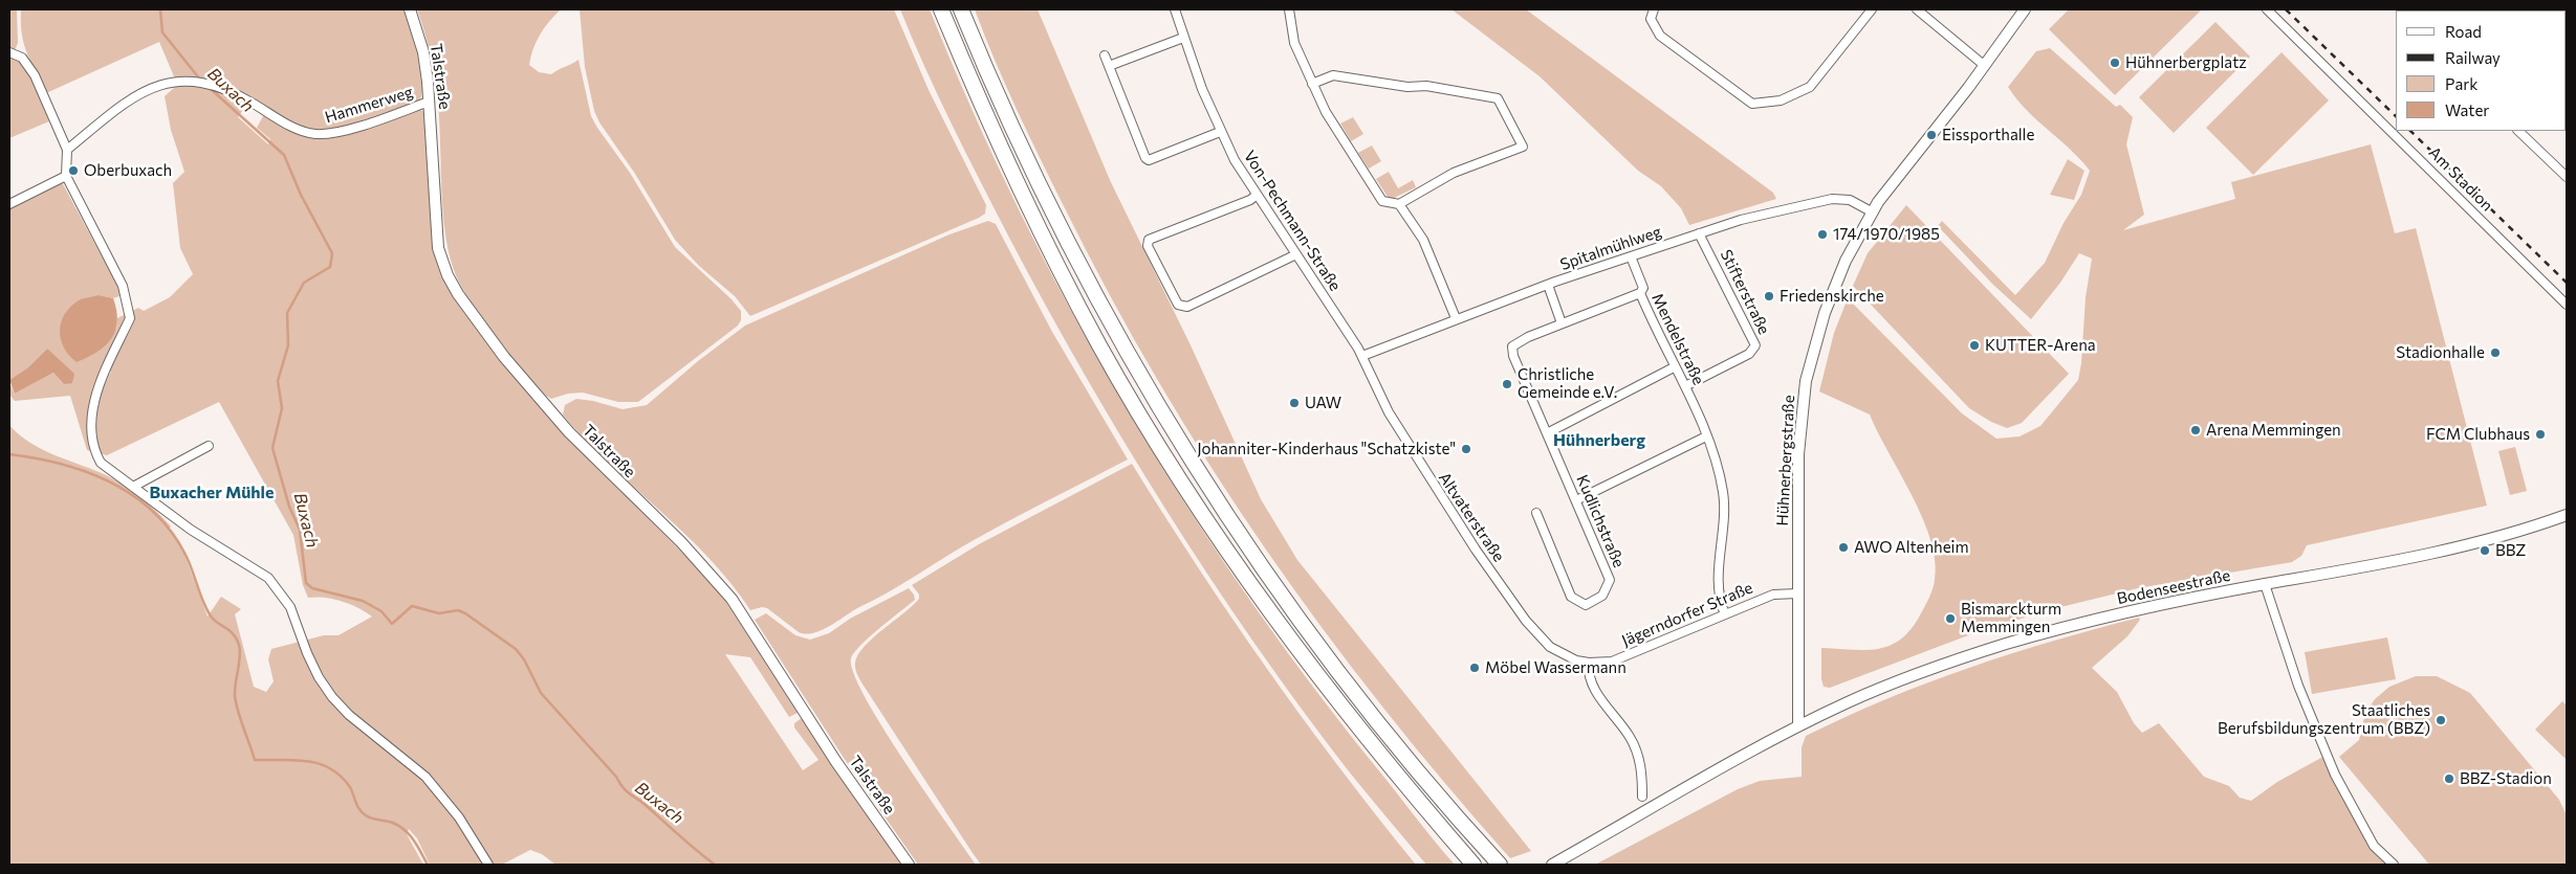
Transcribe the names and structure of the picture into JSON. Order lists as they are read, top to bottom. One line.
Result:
{"streets":{"street":["Talstraße","Hammerweg","Am Stadion","Von-Pechmann-Straße","Spitalmühlweg","Stifterstraße","Mendelstraße","Hühnerbergstraße","Altvaterstraße","Kudlichstraße","Bodenseestraße","Jägerndorfer Straße"]},"crossings":[["Talstraße","Hammerweg"],["Von-Pechmann-Straße","Spitalmühlweg"],["Von-Pechmann-Straße","Altvaterstraße"],["Spitalmühlweg","Stifterstraße"],["Spitalmühlweg","Mendelstraße"],["Spitalmühlweg","Hühnerbergstraße"],["Spitalmühlweg","Altvaterstraße"],["Stifterstraße","Mendelstraße"],["Mendelstraße","Jägerndorfer Straße"],["Hühnerbergstraße","Bodenseestraße"],["Hühnerbergstraße","Jägerndorfer Straße"],["Altvaterstraße","Jägerndorfer Straße"]],"districts":["Hühnerberg","Buxacher Mühle"],"water":["Buxach"],"places":["Hühnerbergplatz","Eissporthalle","Oberbuxach","174/1970/1985","Friedenskirche","KUTTER-Arena","Stadionhalle","Christliche Gemeinde e.V.","UAW","Arena Memmingen","FCM Clubhaus","Johanniter-Kinderhaus \"Schatzkiste\"","AWO Altenheim","BBZ","Bismarckturm Memmingen","Möbel Wassermann","Staatliches Berufsbildungszentrum (BBZ)","BBZ-Stadion"],"legend":["Road","Railway","Park","Water"]}
